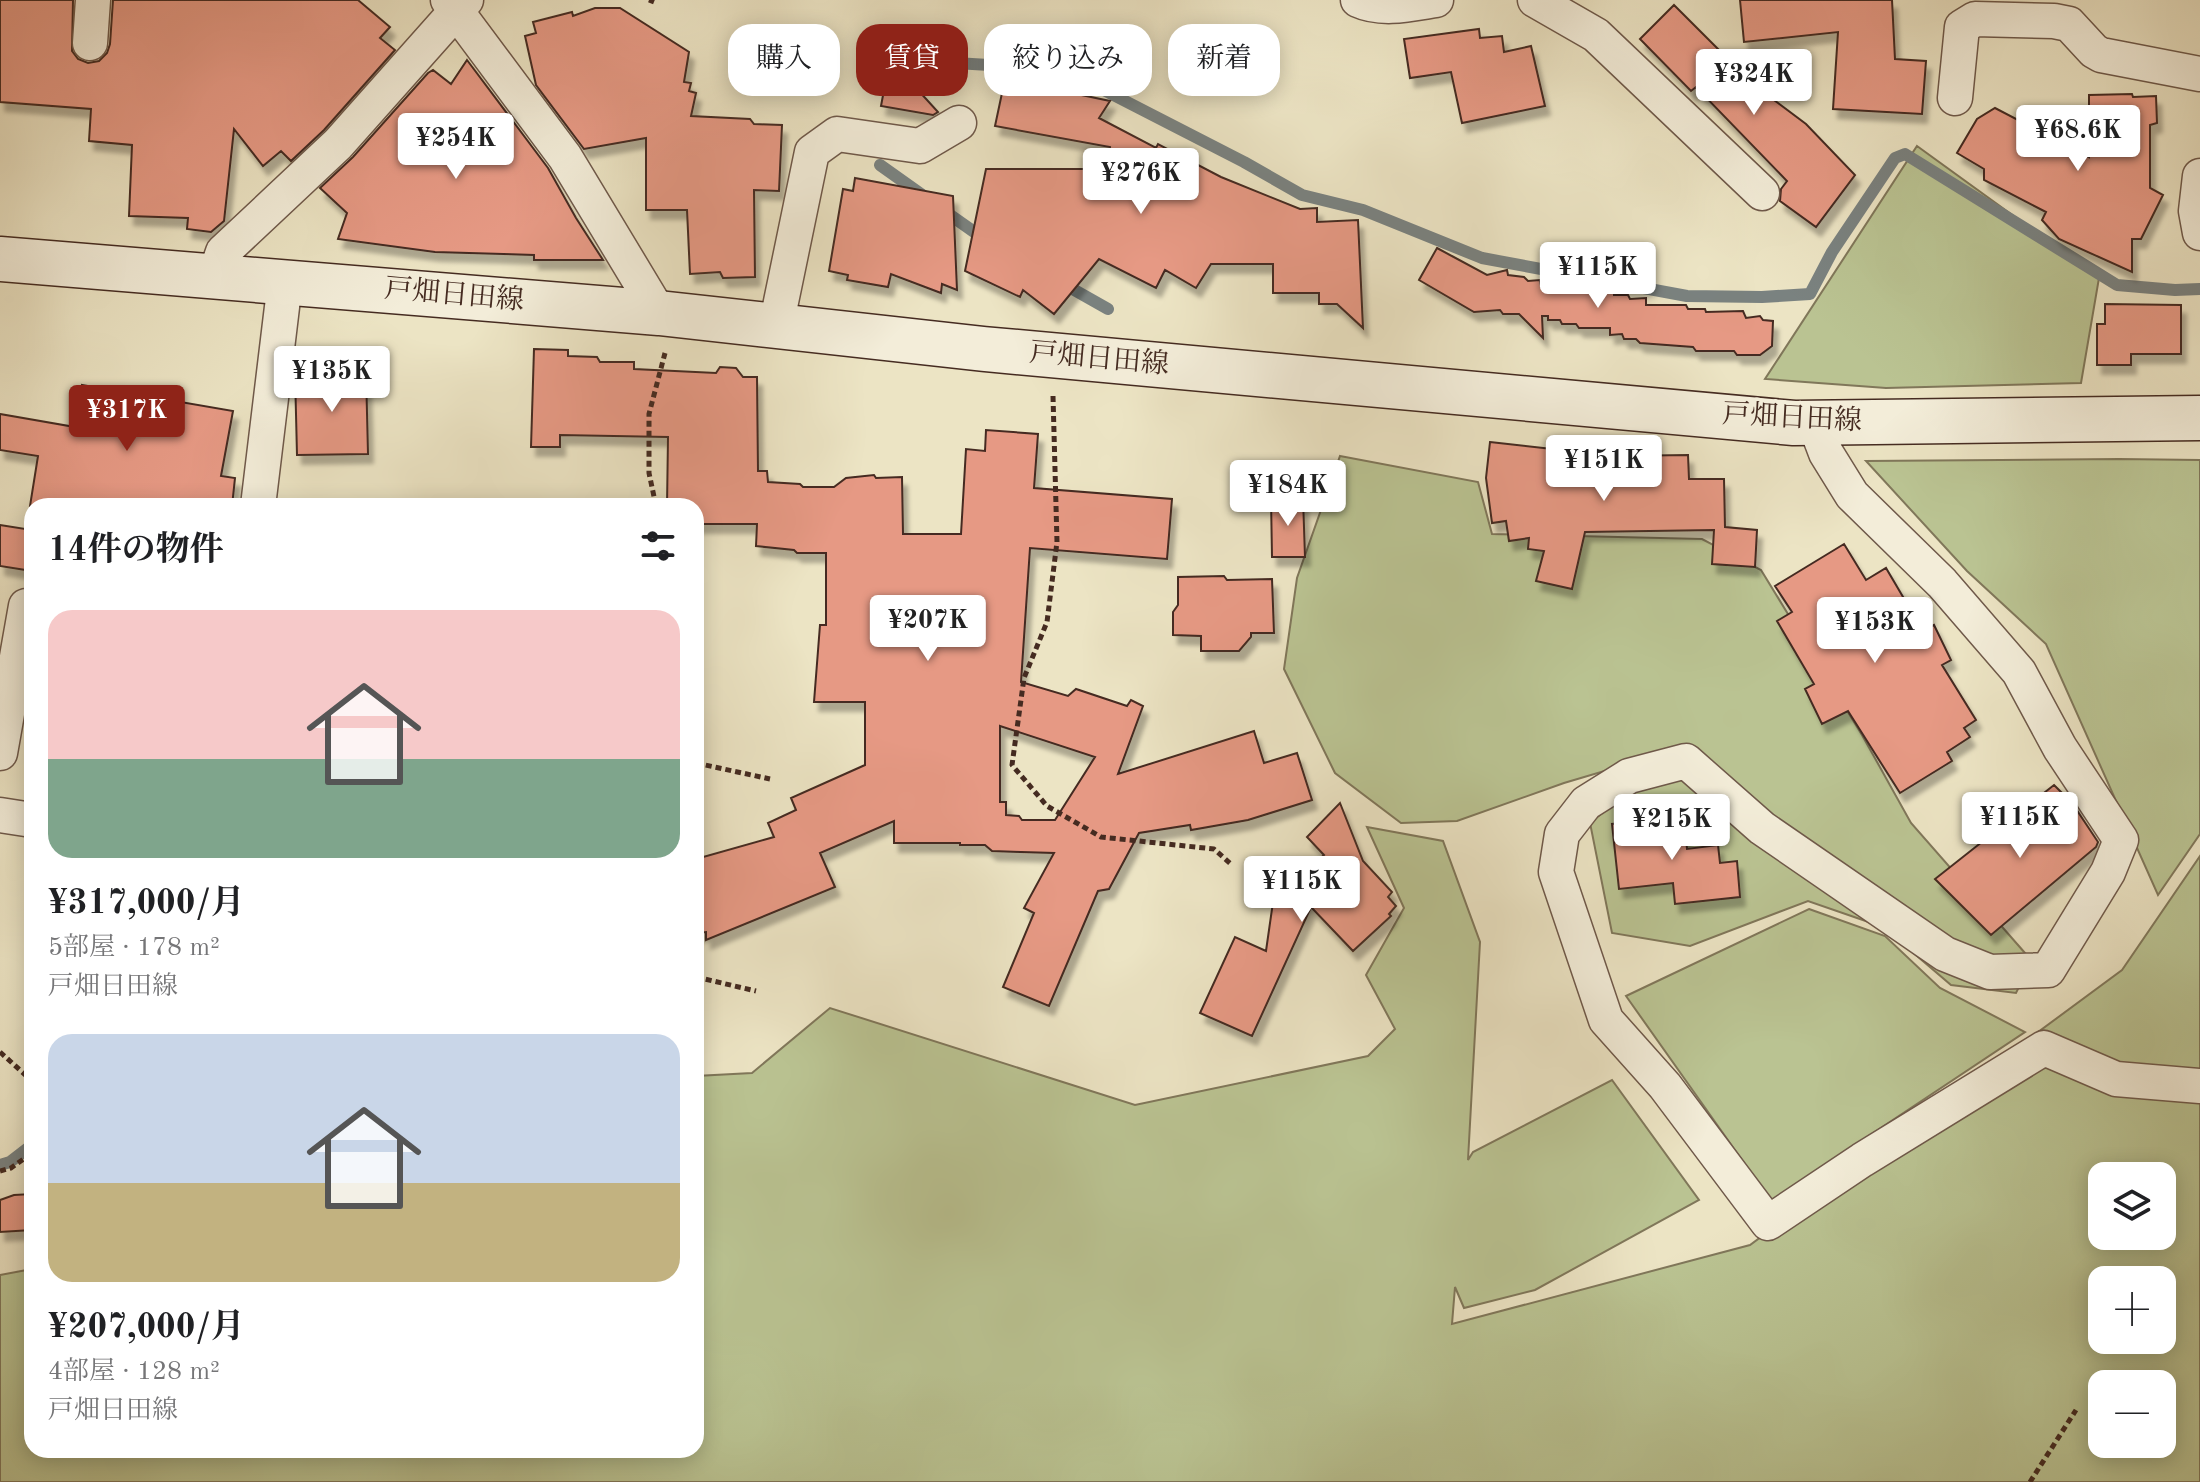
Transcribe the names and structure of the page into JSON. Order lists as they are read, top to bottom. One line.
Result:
{"streets":{"main road":["戸畑日田線"]},"page":{"chip":["購入","賃貸","絞り込み","新着"],"price":["¥324K","¥68.6K","¥254K","¥276K","¥115K","¥135K","¥317K","¥151K","¥184K","¥207K","¥153K","¥115K","¥215K","¥115K"],"heading":"14件の物件","list":[{"name":"¥317,000/月","note":"5部屋 · 178 m² · 戸畑日田線"},{"name":"¥207,000/月","note":"4部屋 · 128 m² · 戸畑日田線"}],"map_buttons":["+","−"]}}
